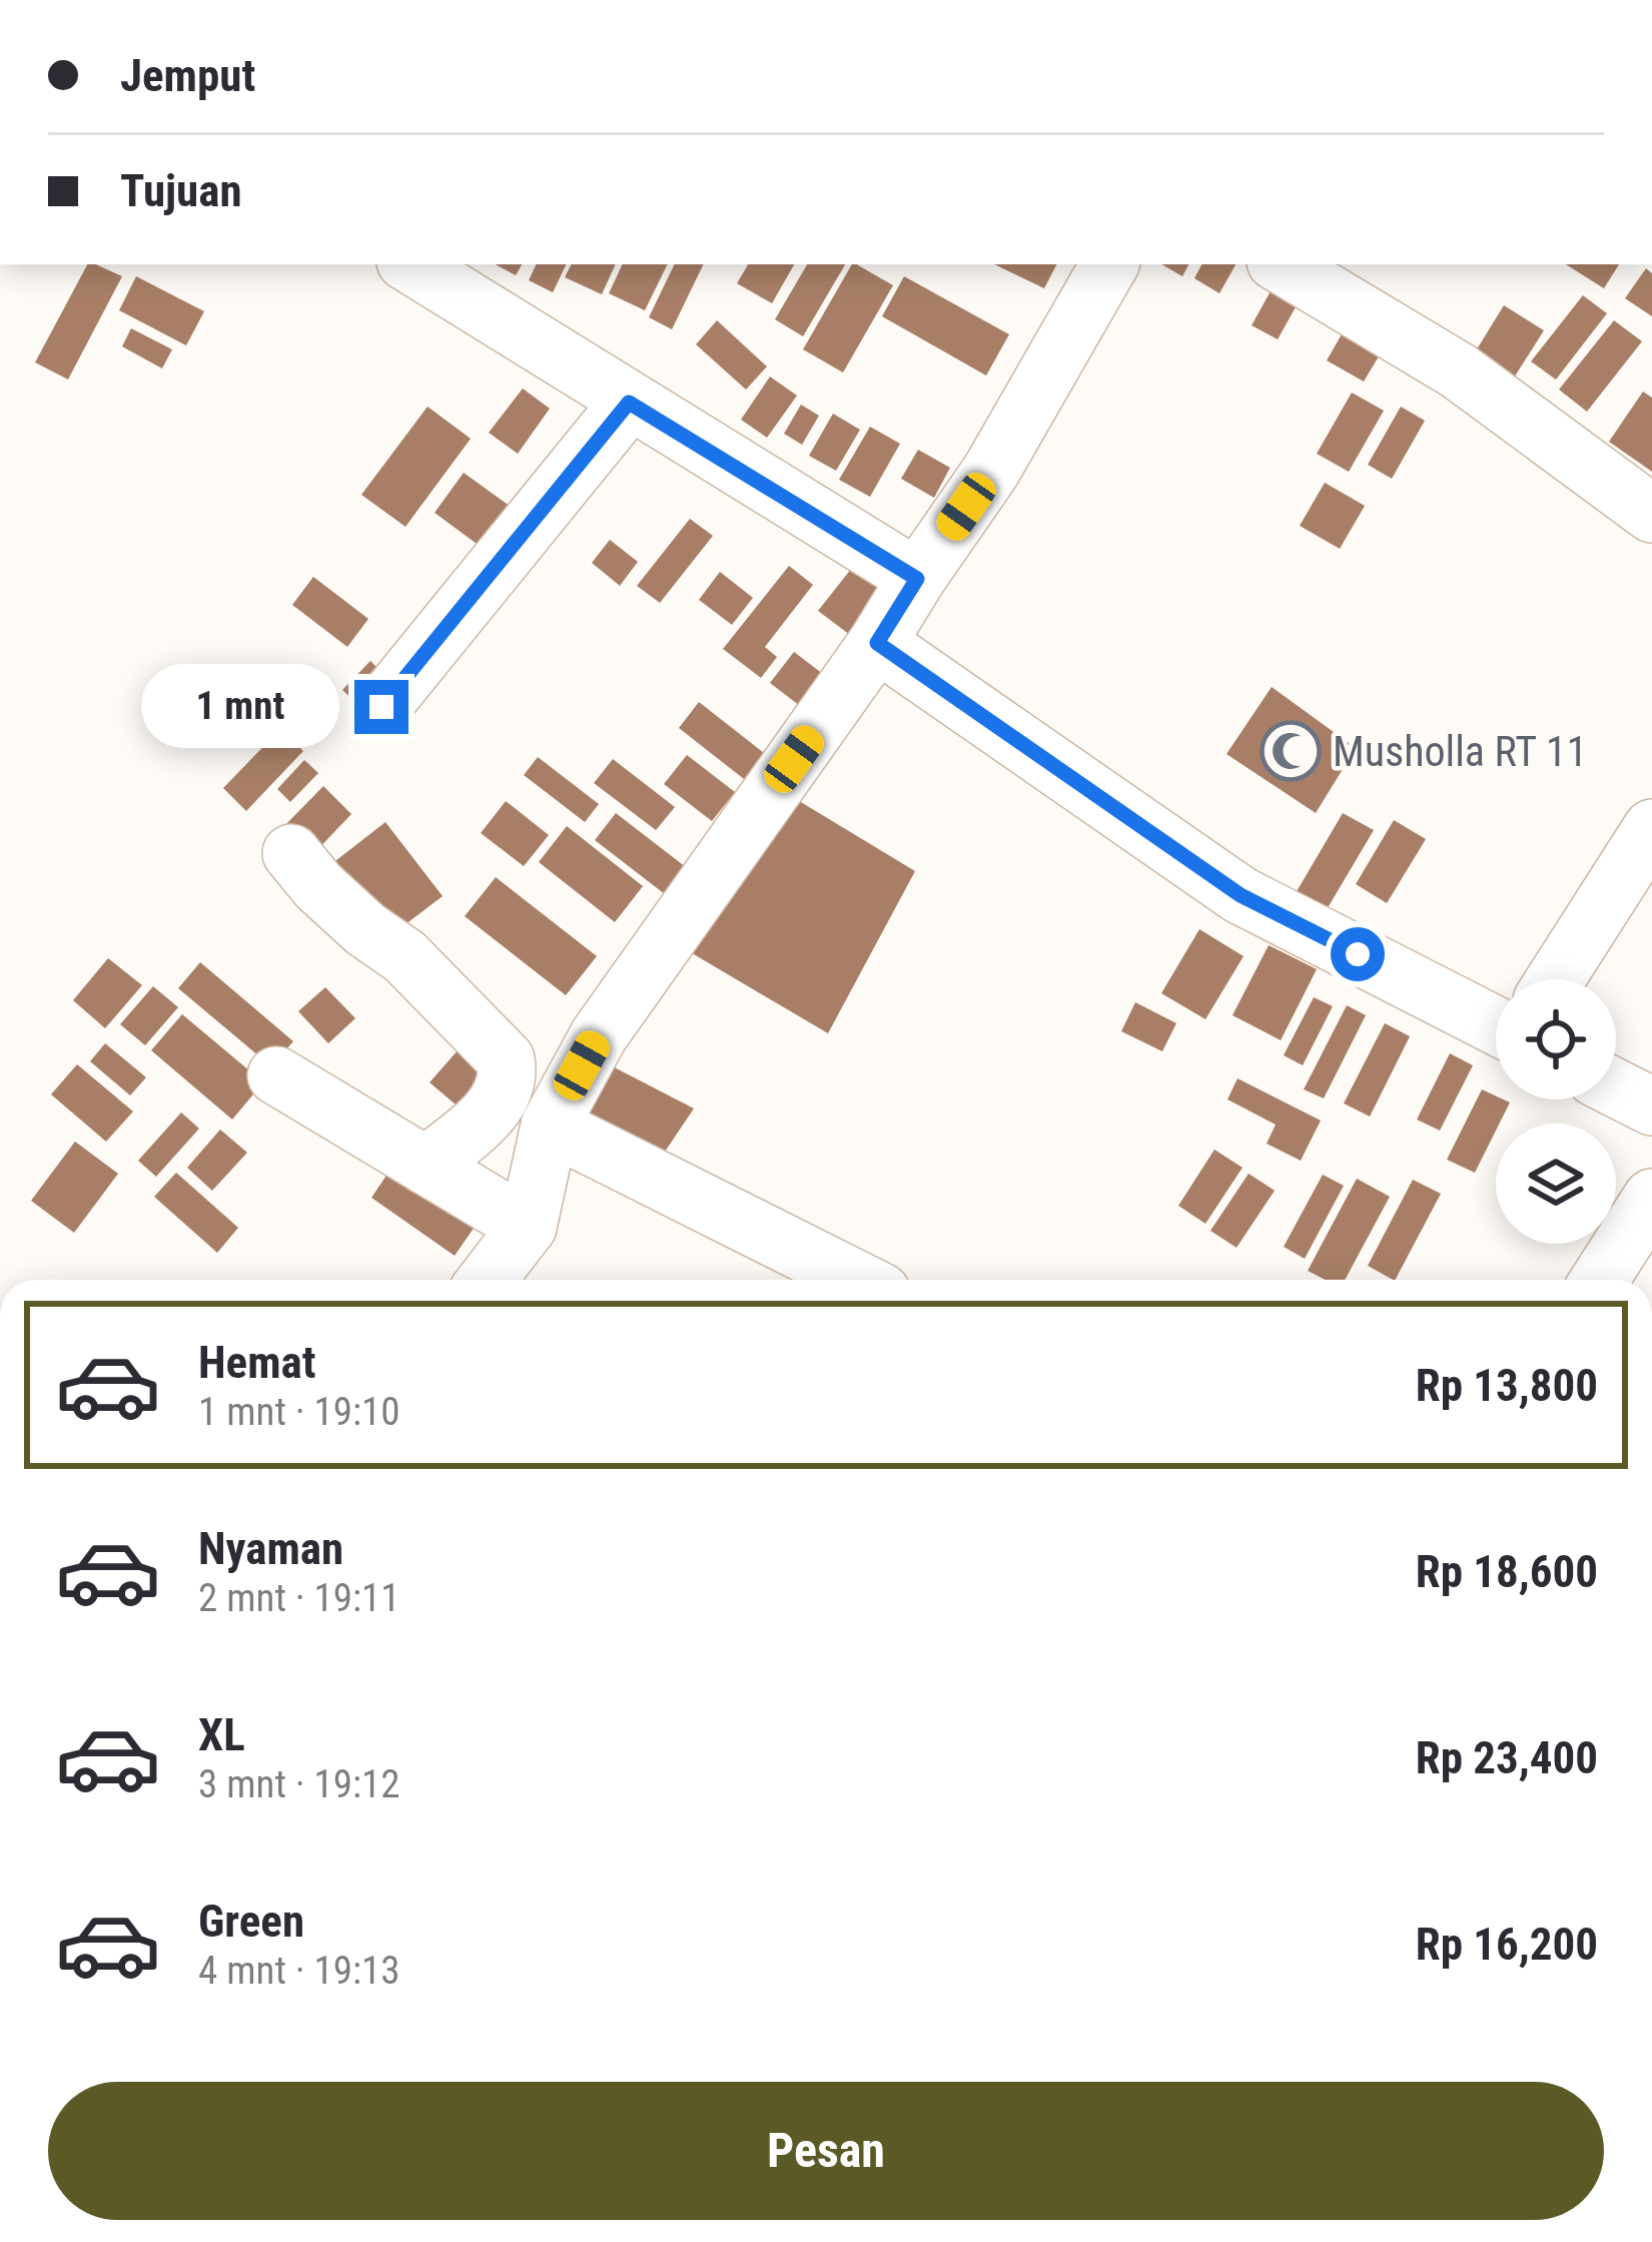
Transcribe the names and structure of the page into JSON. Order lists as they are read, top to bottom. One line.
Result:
{"places":{"mosque":["Musholla RT 11"]},"page":{"banner":["Jemput","Tujuan"],"bubble":"1 mnt","list":[{"name":"Hemat","note":"1 mnt · 19:10","value":"Rp 13,800"},{"name":"Nyaman","note":"2 mnt · 19:11","value":"Rp 18,600"},{"name":"XL","note":"3 mnt · 19:12","value":"Rp 23,400"},{"name":"Green","note":"4 mnt · 19:13","value":"Rp 16,200"}],"buttons":"Pesan"}}
